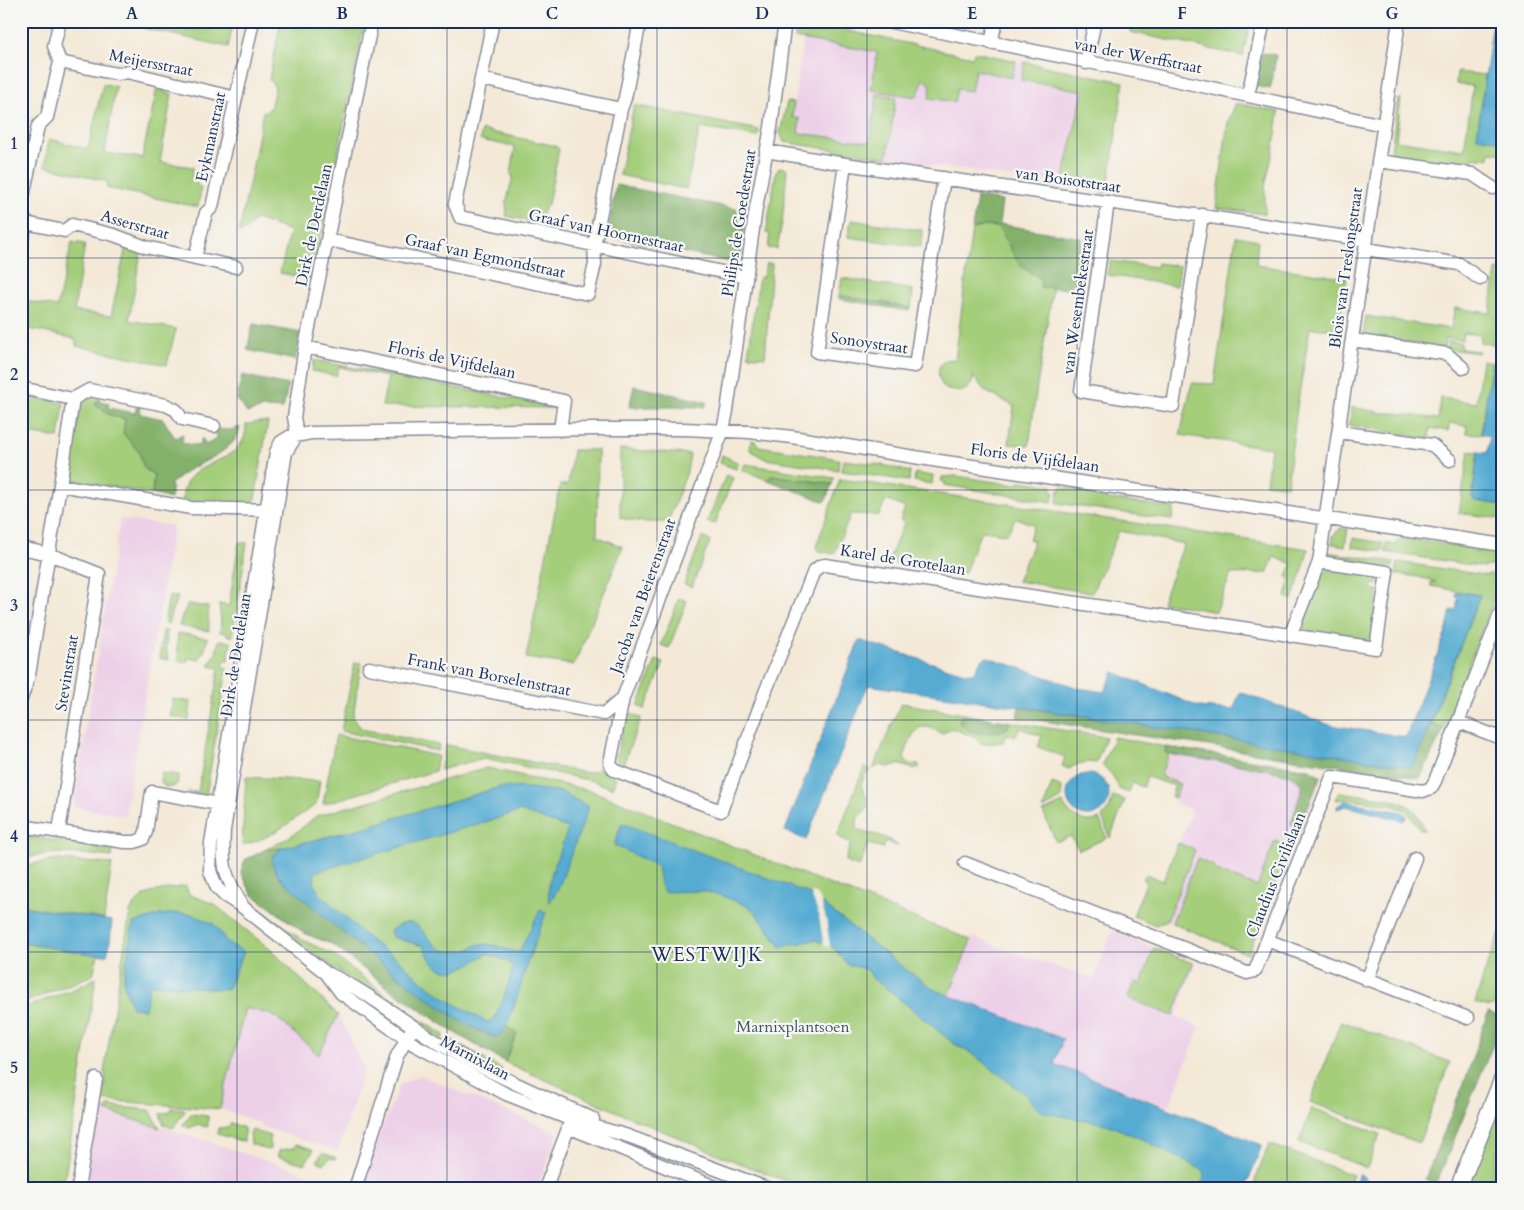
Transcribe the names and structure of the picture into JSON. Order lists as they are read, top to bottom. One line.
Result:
{"streets":{"street":["van der Werffstraat","Meijersstraat","Eykmanstraat","van Boisotstraat","Philips de Goedestraat","Asserstraat","Dirk de Derdelaan","Graaf van Hoornestraat","Graaf van Egmondstraat","Blois van Treslongstraat","van Wesembekestraat","Sonoystraat","Floris de Vijfdelaan","Karel de Grotelaan","Jacoba van Beierenstraat","Stevinstraat","Frank van Borselenstraat","Claudius Civilislaan","Marnixlaan"]},"crossings":[["van der Werffstraat","Blois van Treslongstraat"],["Meijersstraat","Eykmanstraat"],["Eykmanstraat","Asserstraat"],["van Boisotstraat","Philips de Goedestraat"],["van Boisotstraat","Blois van Treslongstraat"],["van Boisotstraat","van Wesembekestraat"],["van Boisotstraat","Sonoystraat"],["Philips de Goedestraat","Graaf van Hoornestraat"],["Philips de Goedestraat","Floris de Vijfdelaan"],["Philips de Goedestraat","Jacoba van Beierenstraat"],["Dirk de Derdelaan","Graaf van Egmondstraat"],["Dirk de Derdelaan","Floris de Vijfdelaan"],["Dirk de Derdelaan","Marnixlaan"],["Graaf van Hoornestraat","Graaf van Egmondstraat"],["Blois van Treslongstraat","Floris de Vijfdelaan"],["Floris de Vijfdelaan","Jacoba van Beierenstraat"],["Karel de Grotelaan","Jacoba van Beierenstraat"],["Jacoba van Beierenstraat","Frank van Borselenstraat"]],"districts":["WESTWIJK"],"parks":["Marnixplantsoen"],"grid":{"columns":["A","B","C","D","E","F","G"],"rows":["1","2","3","4","5"]}}
